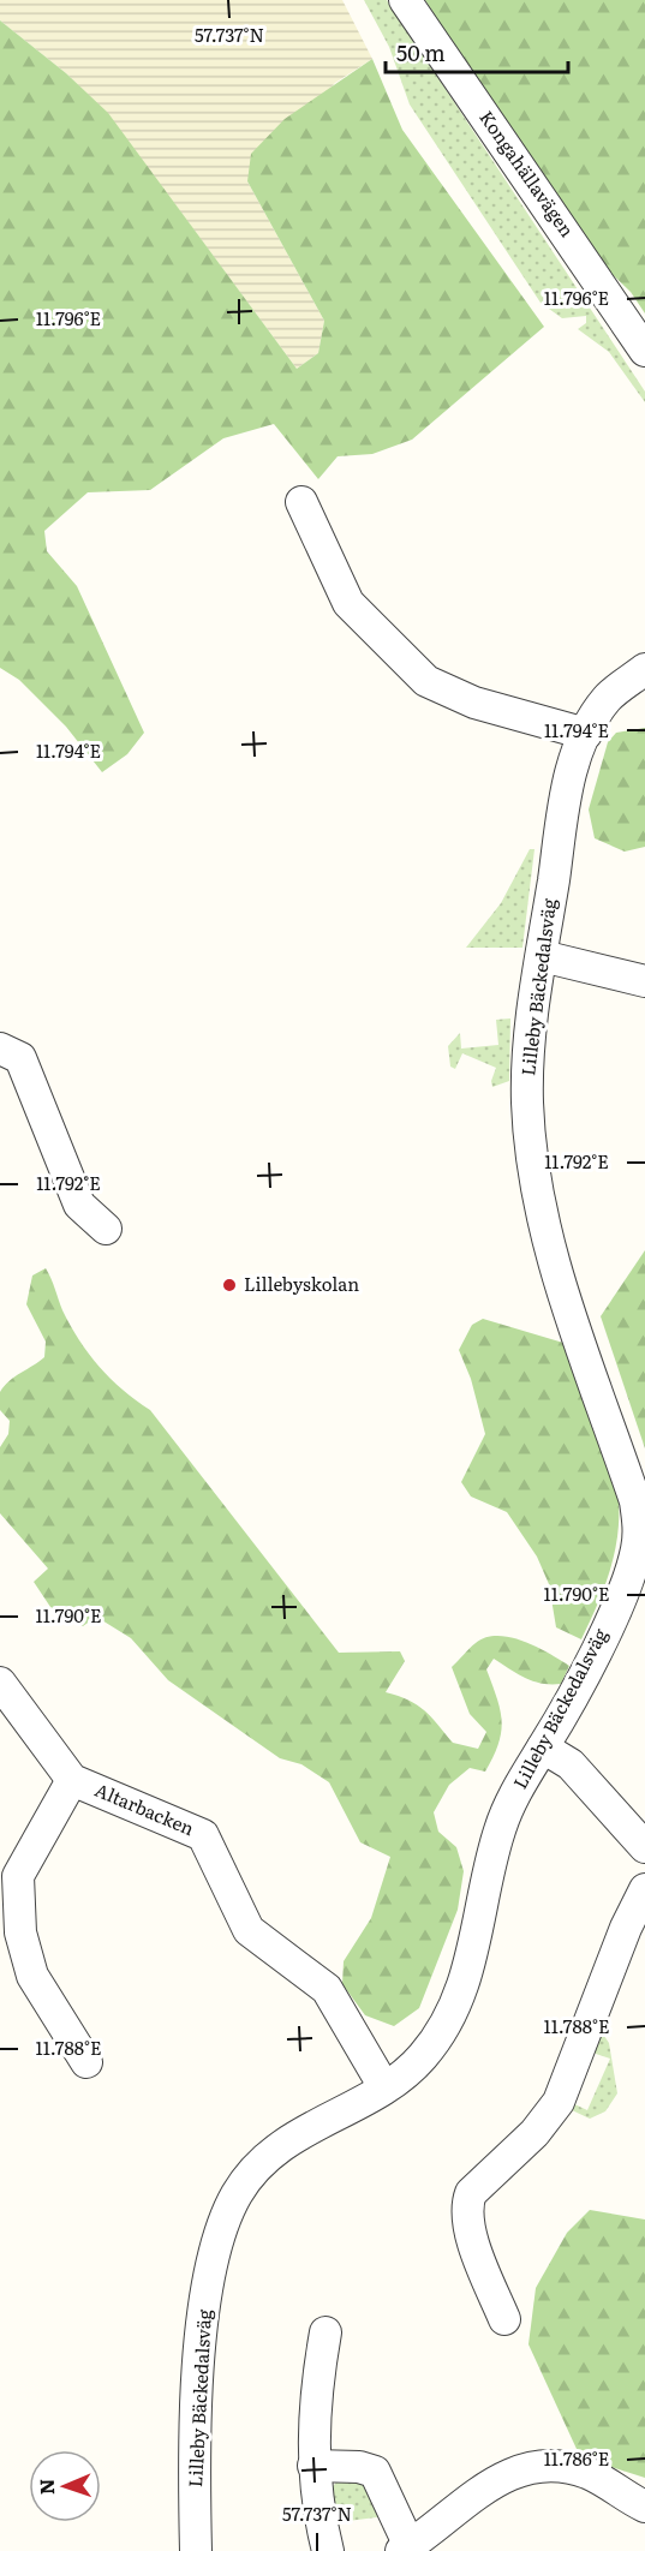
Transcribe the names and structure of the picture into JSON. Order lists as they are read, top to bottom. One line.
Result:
{"streets":{"street":["Kongahällavägen","Lilleby Bäckedalsväg","Altarbacken"]},"crossings":[["Lilleby Bäckedalsväg","Altarbacken"]],"places":["Lillebyskolan"],"scale_bar":"50 m","north":"left","coordinates":["57.737°N","11.796°E","11.794°E","11.792°E","11.790°E","11.788°E","11.786°E"]}
